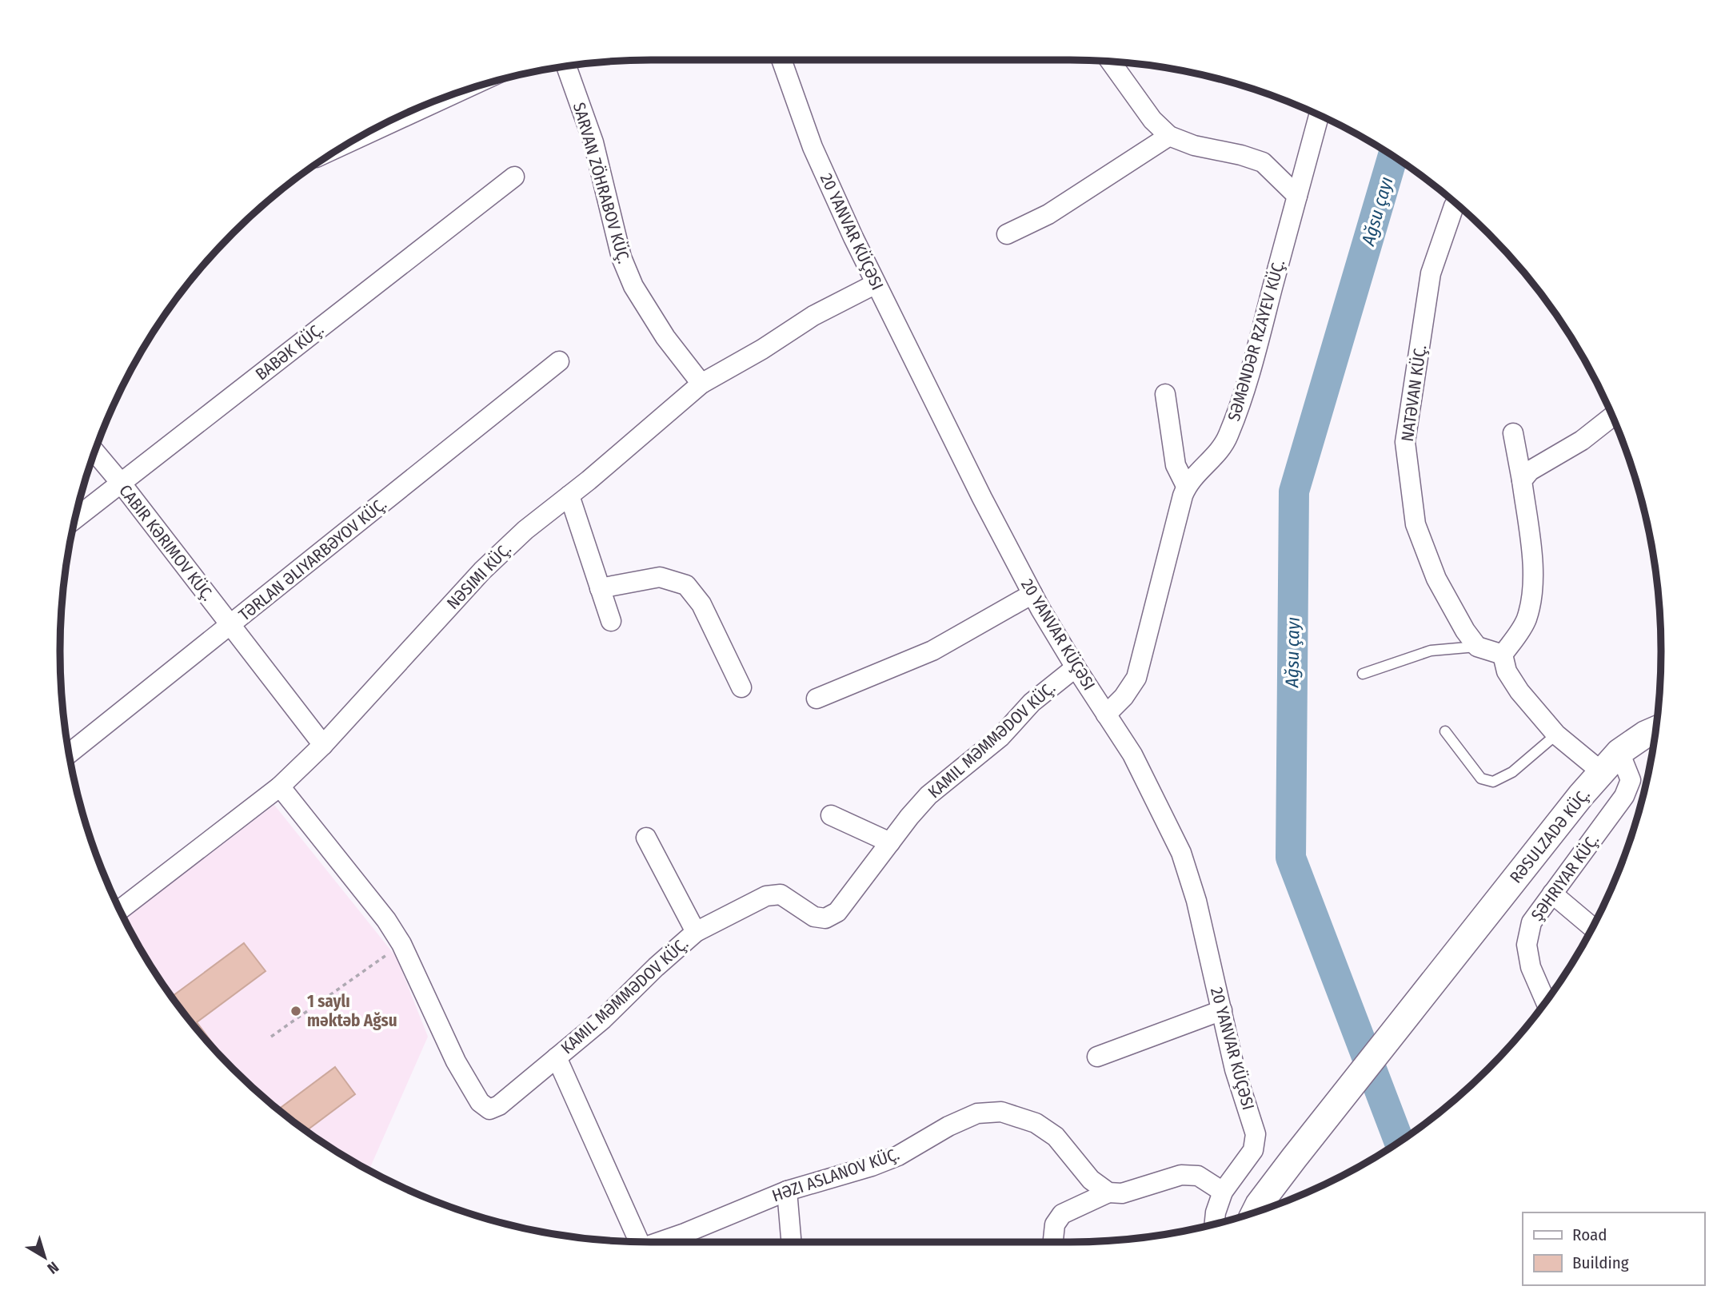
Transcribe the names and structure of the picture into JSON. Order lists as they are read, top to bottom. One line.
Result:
{"streets":{"main road":["RƏSULZADƏ KÜÇ."],"street":["SARVAN ZÖHRABOV KÜÇ.","20 YANVAR KÜÇƏSI","SƏMƏNDƏR RZAYEV KÜÇ.","BABƏK KÜÇ.","NATƏVAN KÜÇ.","CABIR KƏRIMOV KÜÇ.","TƏRLAN ƏLIYARBƏYOV KÜÇ.","NƏSIMI KÜÇ.","KAMIL MƏMMƏDOV KÜÇ.","ŞƏHRIYAR KÜÇ.","HƏZI ASLANOV KÜÇ."]},"crossings":[["SARVAN ZÖHRABOV KÜÇ.","NƏSIMI KÜÇ."],["20 YANVAR KÜÇƏSI","SƏMƏNDƏR RZAYEV KÜÇ."],["20 YANVAR KÜÇƏSI","NƏSIMI KÜÇ."],["20 YANVAR KÜÇƏSI","KAMIL MƏMMƏDOV KÜÇ."],["BABƏK KÜÇ.","CABIR KƏRIMOV KÜÇ."],["CABIR KƏRIMOV KÜÇ.","TƏRLAN ƏLIYARBƏYOV KÜÇ."],["CABIR KƏRIMOV KÜÇ.","NƏSIMI KÜÇ."],["NƏSIMI KÜÇ.","KAMIL MƏMMƏDOV KÜÇ."],["RƏSULZADƏ KÜÇ.","ŞƏHRIYAR KÜÇ."]],"water":["Ağsu çayı"],"places":["1 saylı məktəb Ağsu"],"legend":["Road","Building"],"north":"bottom right"}
